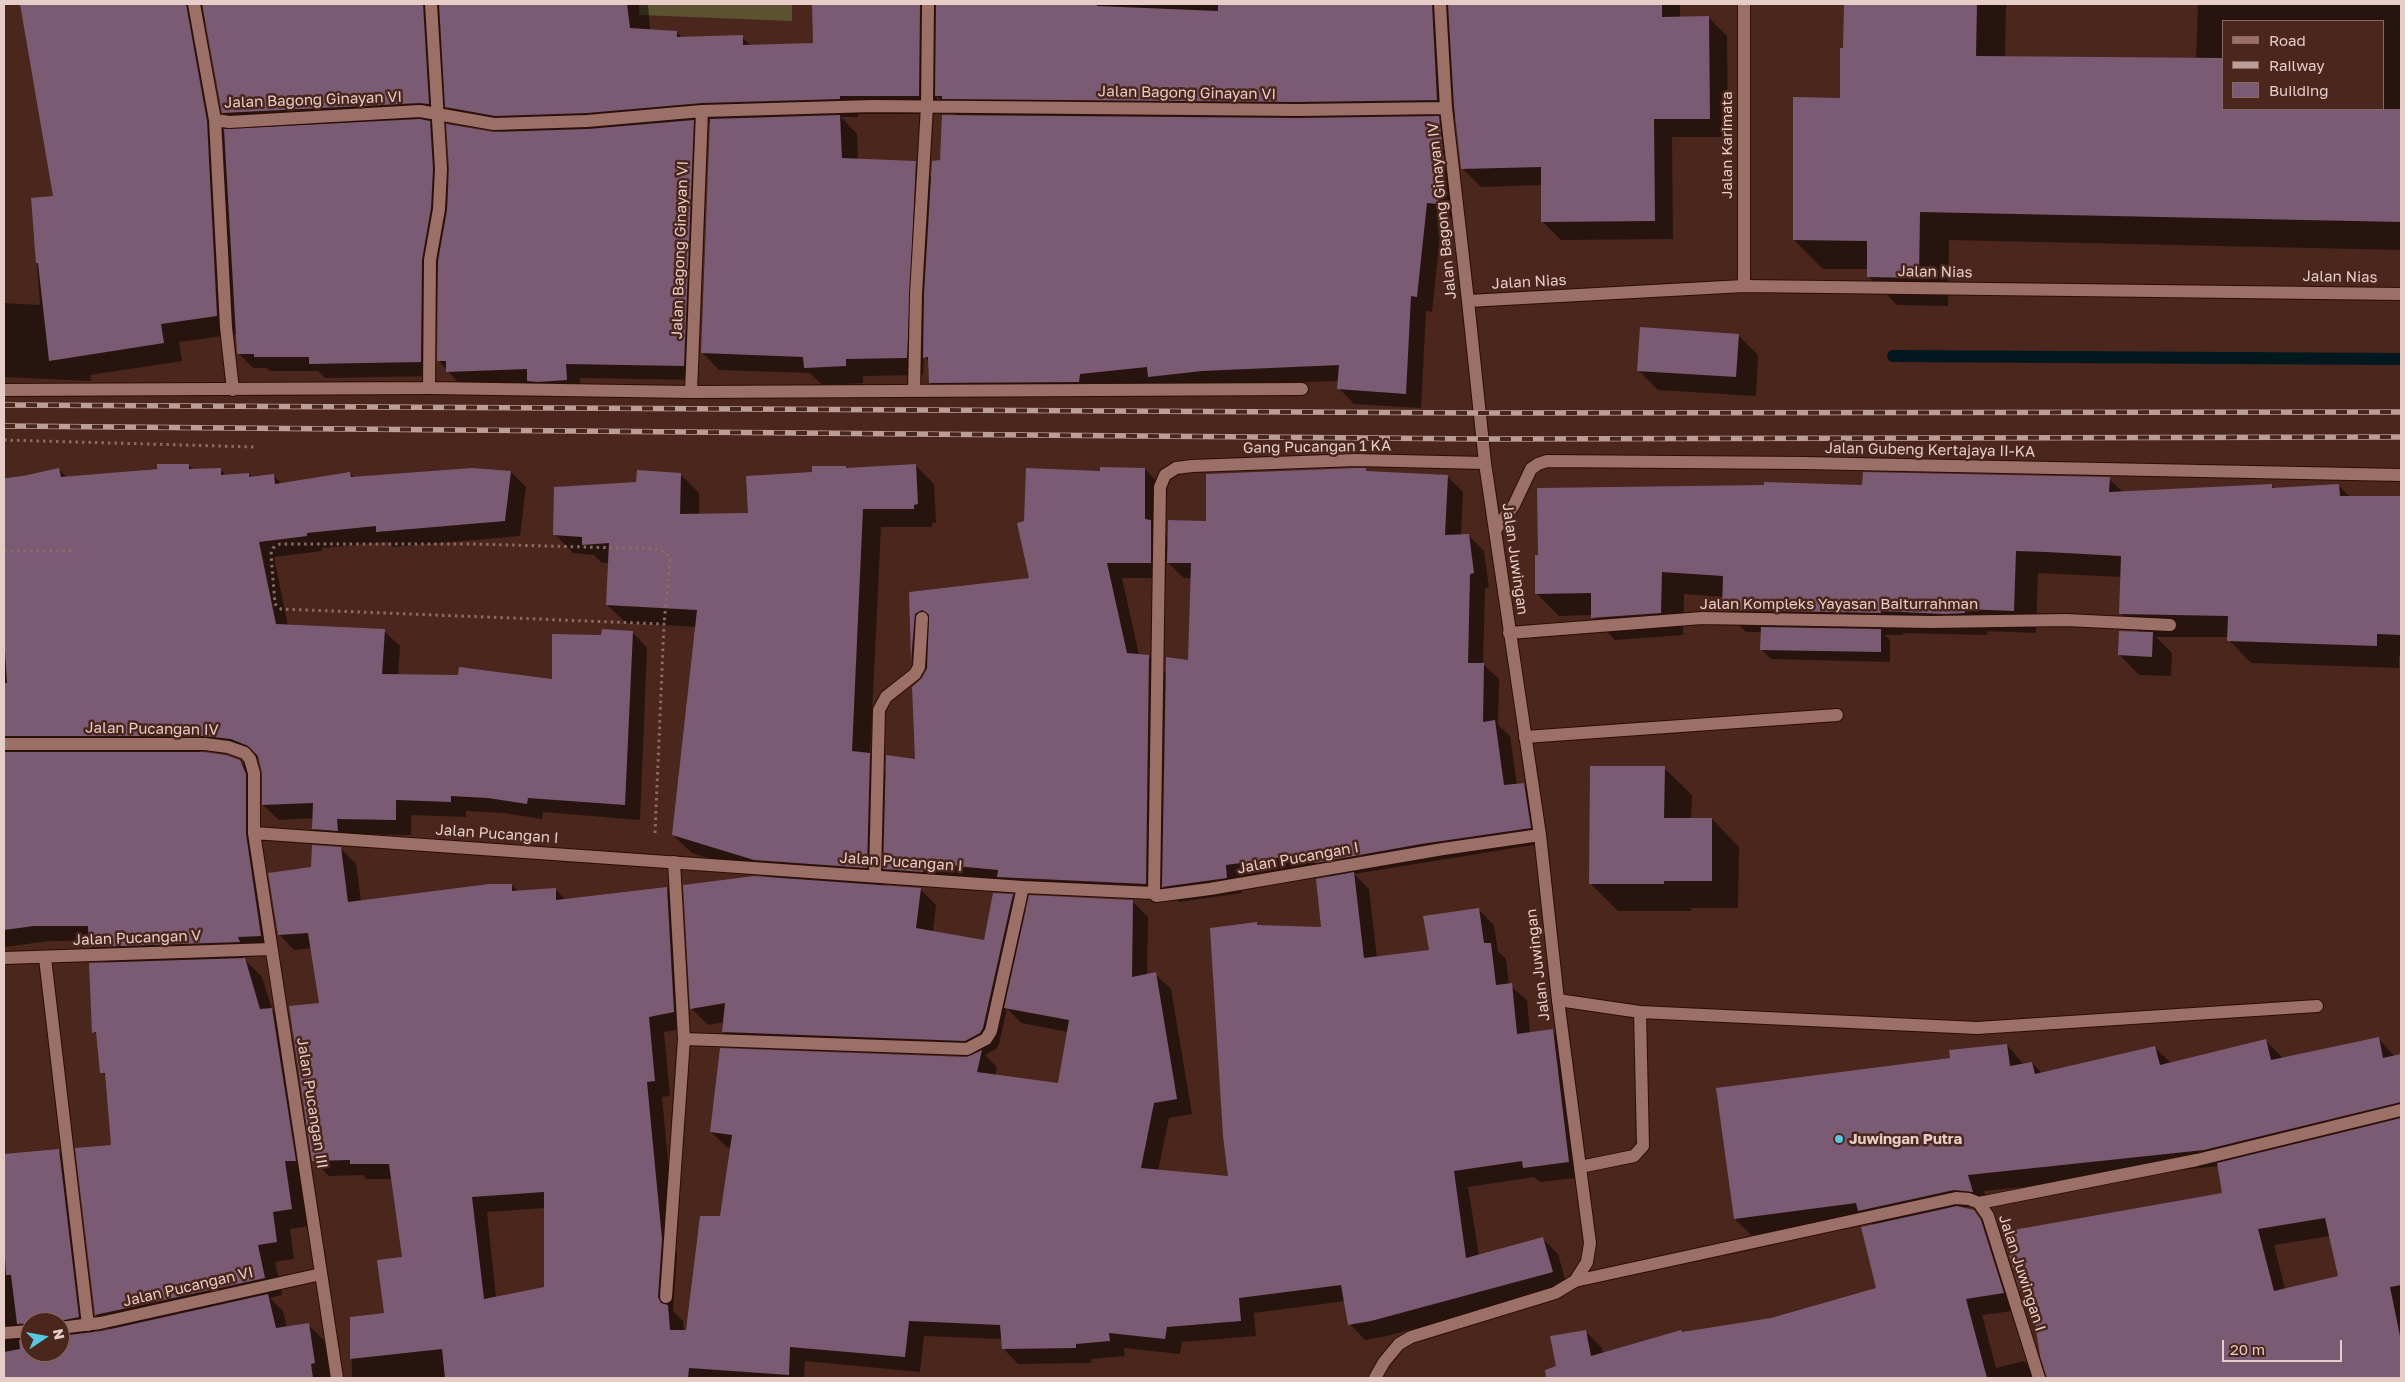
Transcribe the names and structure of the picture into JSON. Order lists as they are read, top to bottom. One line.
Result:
{"streets":{"street":["Jalan Bagong Ginayan VI","Jalan Karimata","Jalan Bagong Ginayan IV","Jalan Nias","Gang Pucangan 1 KA","Jalan Gubeng Kertajaya II-KA","Jalan Juwingan","Jalan Kompleks Yayasan Baiturrahman","Jalan Pucangan IV","Jalan Pucangan I","Jalan Pucangan V","Jalan Pucangan III","Jalan Juwingan I","Jalan Pucangan VI"]},"crossings":[["Jalan Bagong Ginayan VI","Jalan Bagong Ginayan IV"],["Jalan Karimata","Jalan Nias"],["Jalan Bagong Ginayan IV","Jalan Nias"],["Jalan Bagong Ginayan IV","Jalan Juwingan"],["Gang Pucangan 1 KA","Jalan Juwingan"],["Gang Pucangan 1 KA","Jalan Pucangan I"],["Jalan Gubeng Kertajaya II-KA","Jalan Juwingan"],["Jalan Juwingan","Jalan Kompleks Yayasan Baiturrahman"],["Jalan Juwingan","Jalan Pucangan I"],["Jalan Juwingan","Jalan Juwingan I"],["Jalan Pucangan IV","Jalan Pucangan I"],["Jalan Pucangan IV","Jalan Pucangan III"],["Jalan Pucangan I","Jalan Pucangan III"],["Jalan Pucangan V","Jalan Pucangan III"],["Jalan Pucangan III","Jalan Pucangan VI"]],"places":["Juwingan Putra"],"legend":["Road","Railway","Building"],"scale_bar":"20 m","north":"right"}
